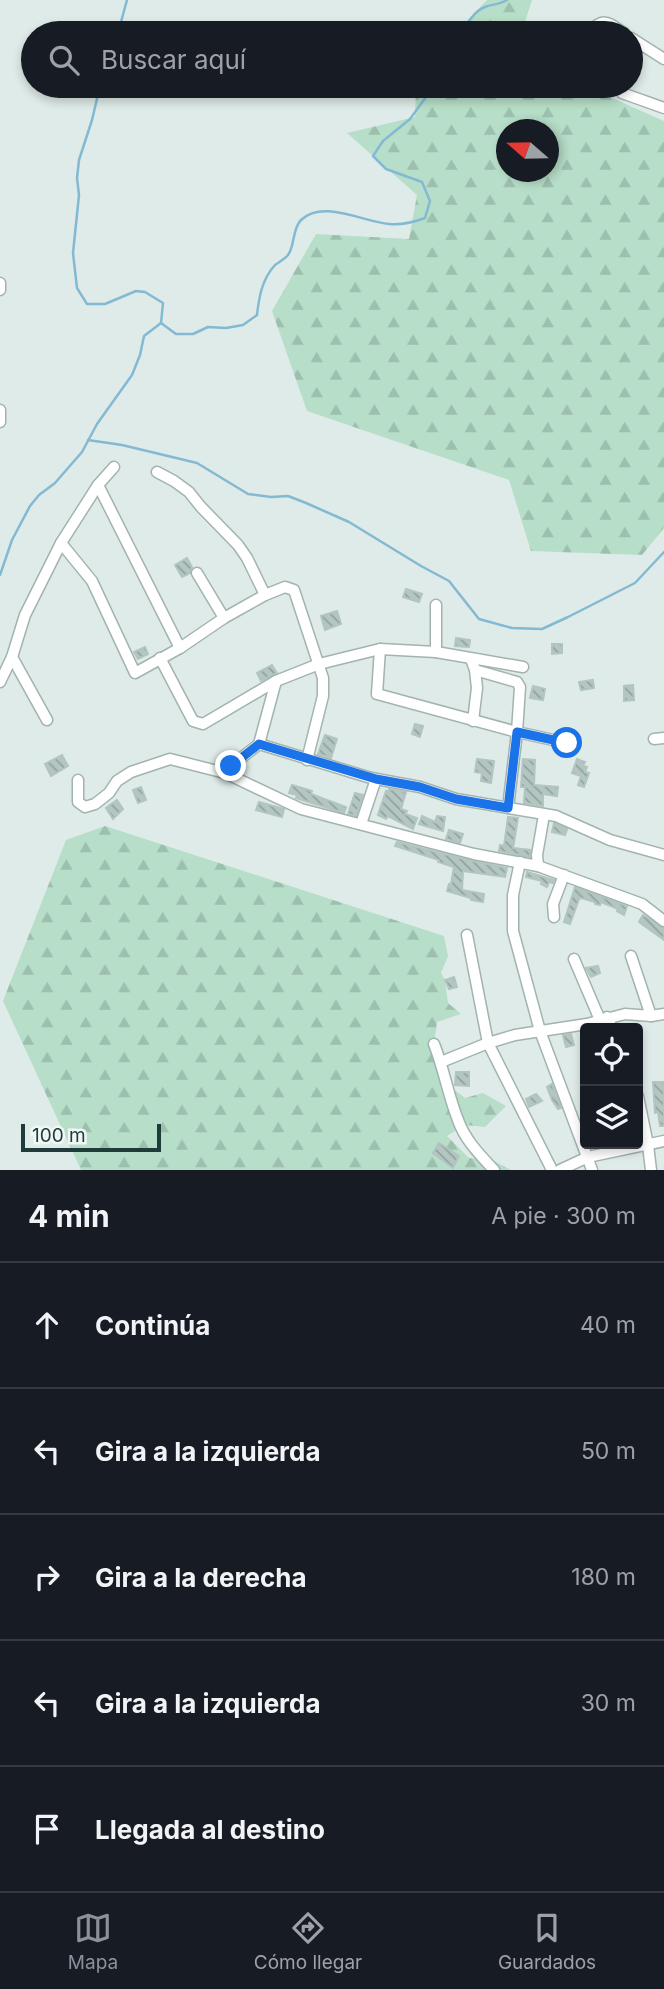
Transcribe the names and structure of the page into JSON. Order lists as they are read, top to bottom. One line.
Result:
{"scale_bar":"100 m","north":"left","page":{"search":"Buscar aquí","scale":"100 m","heading":["4 min","A pie · 300 m"],"list":[["Continúa","40 m"],["Gira a la izquierda","50 m"],["Gira a la derecha","180 m"],["Gira a la izquierda","30 m"],"Llegada al destino"],"nav":["Mapa","Cómo llegar","Guardados"]}}
